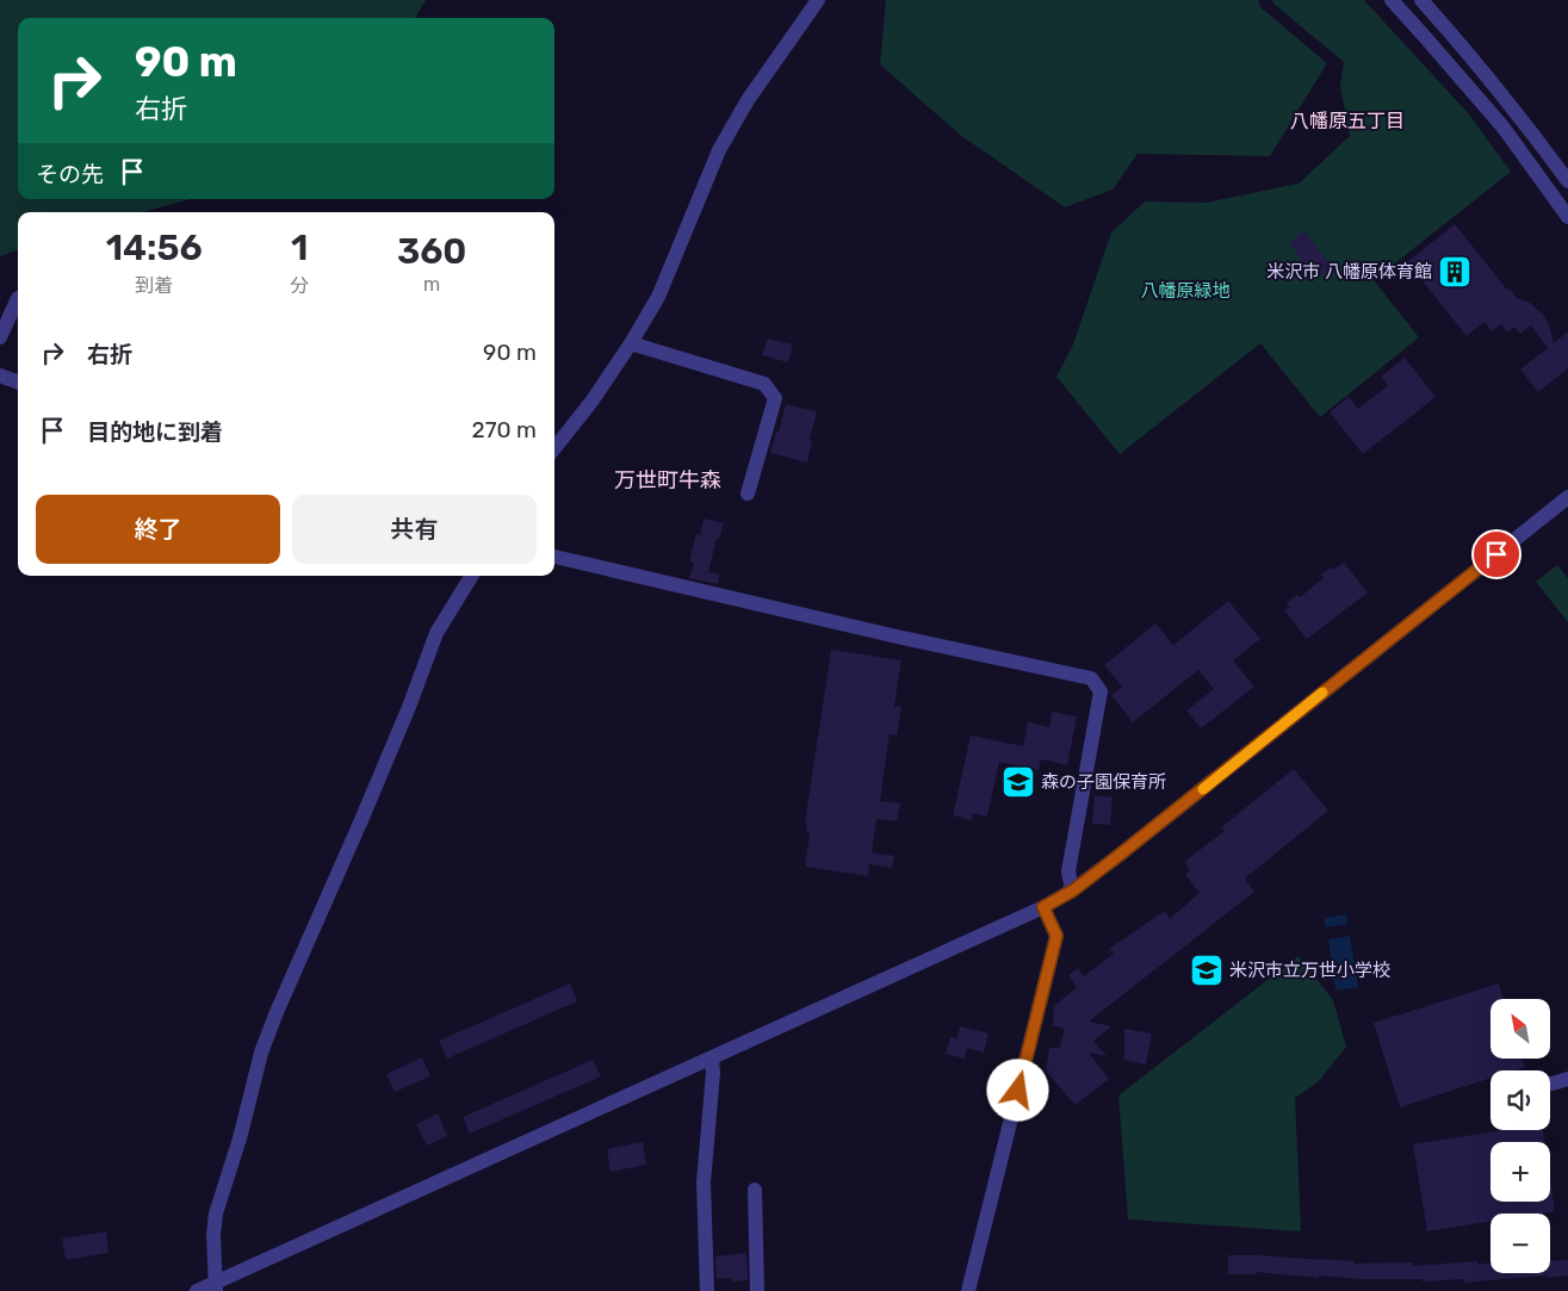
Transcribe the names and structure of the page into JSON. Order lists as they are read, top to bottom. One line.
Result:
{"districts":["八幡原五丁目","万世町牛森"],"parks":["八幡原緑地"],"places":{"building":["米沢市 八幡原体育館"],"school or university":["森の子園保育所","米沢市立万世小学校"]},"north":"top left","page":{"turn":["90 m","右折"],"then":"その先","eta":["14:56","到着","1","分","360","m"],"list":[{"name":"右折","value":"90 m"},{"name":"目的地に到着","value":"270 m"}],"buttons":["終了","共有"],"map_buttons":["+","−"]}}
